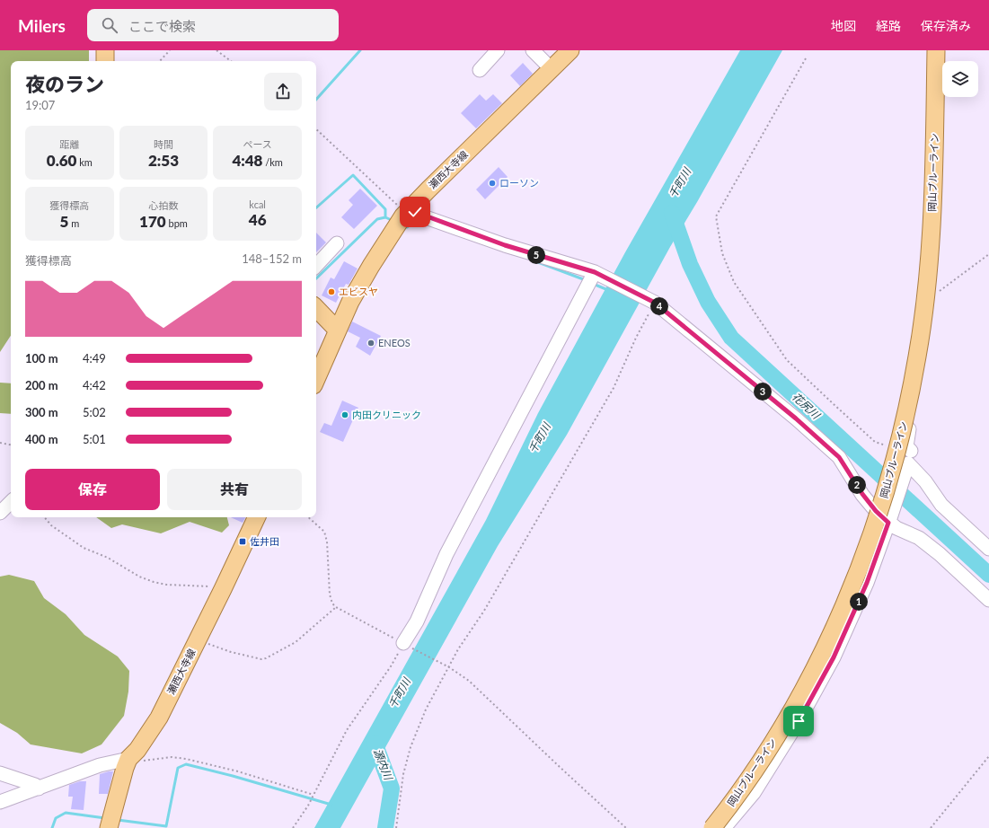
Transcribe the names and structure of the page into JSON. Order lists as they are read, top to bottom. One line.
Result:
{"streets":{"main road":["瀬西大寺線","岡山ブルーライン"]},"water":["千町川","花尻川","源内川"],"places":{"other":["ローソン","エビスヤ","ENEOS","内田クリニック"],"transit":["佐井田"]},"page":{"header":"Milers","search":"ここで検索","nav":["地図","経路","保存済み"],"heading":["夜のラン","19:07"],"stats":[["距離","0.60 km"],["時間","2:53"],["ペース","4:48 /km"],["獲得標高","5 m"],["心拍数","170 bpm"],["kcal","46"]],"chart":["獲得標高","148–152 m"],"pins":["5","4","3","2","1"],"list":[{"name":"100 m","note":"4:49"},{"name":"200 m","note":"4:42"},{"name":"300 m","note":"5:02"},{"name":"400 m","note":"5:01"}],"buttons":["保存","共有"]}}
